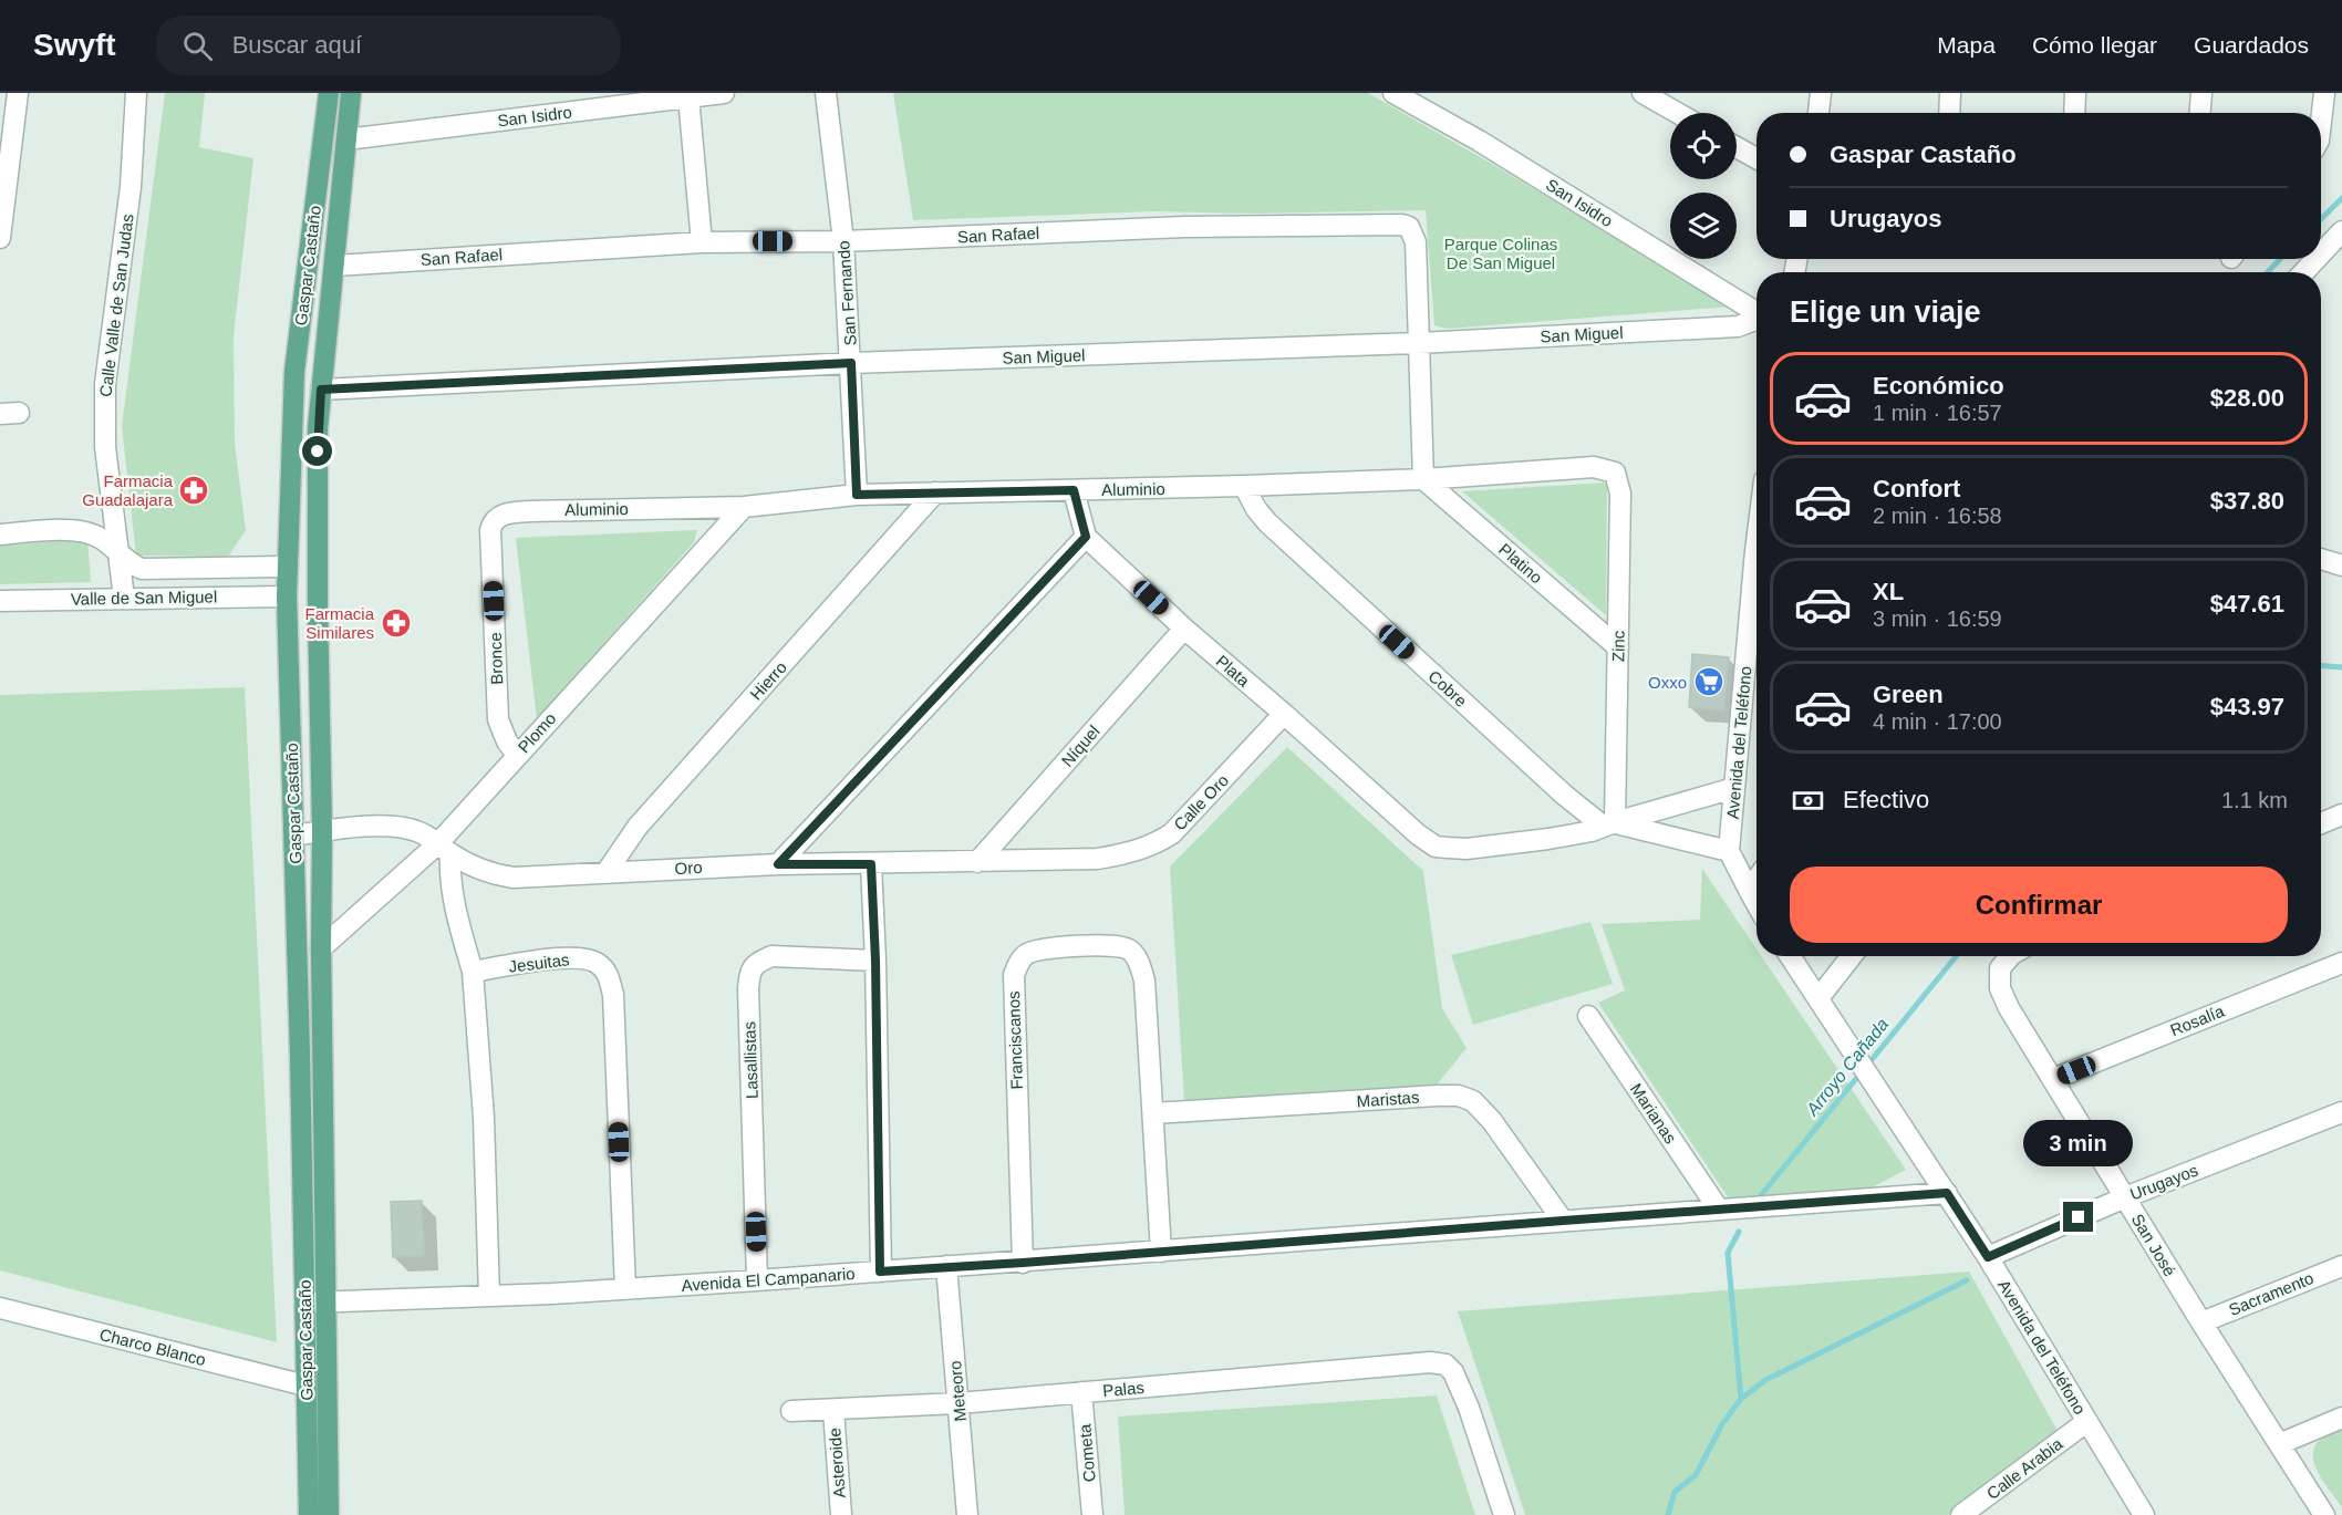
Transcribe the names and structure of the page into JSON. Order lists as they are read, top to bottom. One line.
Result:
{"streets":{"main road":["Gaspar Castaño"],"street":["San Isidro","San Rafael","San Fernando","Calle Valle de San Judas","San Miguel","Aluminio","Platino","Valle de San Miguel","Zinc","Bronce","Plata","Hierro","Cobre","Plomo","Avenida del Teléfono","Níquel","Calle Oro","Oro","Jesuitas","Rosalía","Franciscanos","Lasallistas","Maristas","Marianas","Urugayos","San José","Avenida El Campanario","Sacramento","Charco Blanco","Palas","Meteoro","Cometa","Asteroide","Calle Arabia"]},"crossings":[["San Isidro","Gaspar Castaño"],["San Rafael","Gaspar Castaño"],["San Rafael","San Fernando"],["San Rafael","San Miguel"],["San Rafael","Aluminio"],["San Rafael","Platino"],["Gaspar Castaño","San Miguel"],["Gaspar Castaño","Valle de San Miguel"],["Gaspar Castaño","Plomo"],["Gaspar Castaño","Oro"],["Gaspar Castaño","Avenida El Campanario"],["Gaspar Castaño","Charco Blanco"],["San Fernando","San Miguel"],["San Fernando","Aluminio"],["Calle Valle de San Judas","Valle de San Miguel"],["Aluminio","Platino"],["Aluminio","Zinc"],["Aluminio","Bronce"],["Aluminio","Hierro"],["Aluminio","Cobre"],["Aluminio","Plomo"],["Platino","Zinc"],["Zinc","Cobre"],["Bronce","Plomo"],["Plata","Cobre"],["Plata","Níquel"],["Plata","Calle Oro"],["Hierro","Oro"],["Cobre","Avenida del Teléfono"],["Plomo","Oro"],["Avenida del Teléfono","Urugayos"],["Avenida del Teléfono","Avenida El Campanario"],["Avenida del Teléfono","Calle Arabia"],["Níquel","Oro"],["Calle Oro","Oro"],["Jesuitas","Avenida El Campanario"],["Rosalía","San José"],["Franciscanos","Maristas"],["Franciscanos","Avenida El Campanario"],["Lasallistas","Avenida El Campanario"],["Maristas","Avenida El Campanario"],["Marianas","Avenida El Campanario"],["Urugayos","San José"],["San José","Sacramento"],["Avenida El Campanario","Meteoro"],["Palas","Meteoro"],["Palas","Cometa"],["Palas","Asteroide"]],"water":["Arroyo Cañada"],"parks":["Parque Colinas De San Miguel"],"places":{"pharmacy":["Farmacia Guadalajara","Farmacia Similares"],"supermarket":["Oxxo"]},"page":{"header":"Swyft","search":"Buscar aquí","nav":["Mapa","Cómo llegar","Guardados"],"banner":["Gaspar Castaño","Urugayos"],"heading":"Elige un viaje","list":[{"name":"Económico","note":"1 min · 16:57","value":"$28.00"},{"name":"Confort","note":"2 min · 16:58","value":"$37.80"},{"name":"XL","note":"3 min · 16:59","value":"$47.61"},{"name":"Green","note":"4 min · 17:00","value":"$43.97"}],"pay":["Efectivo","1.1 km"],"buttons":"Confirmar","bubble":"3 min"}}
